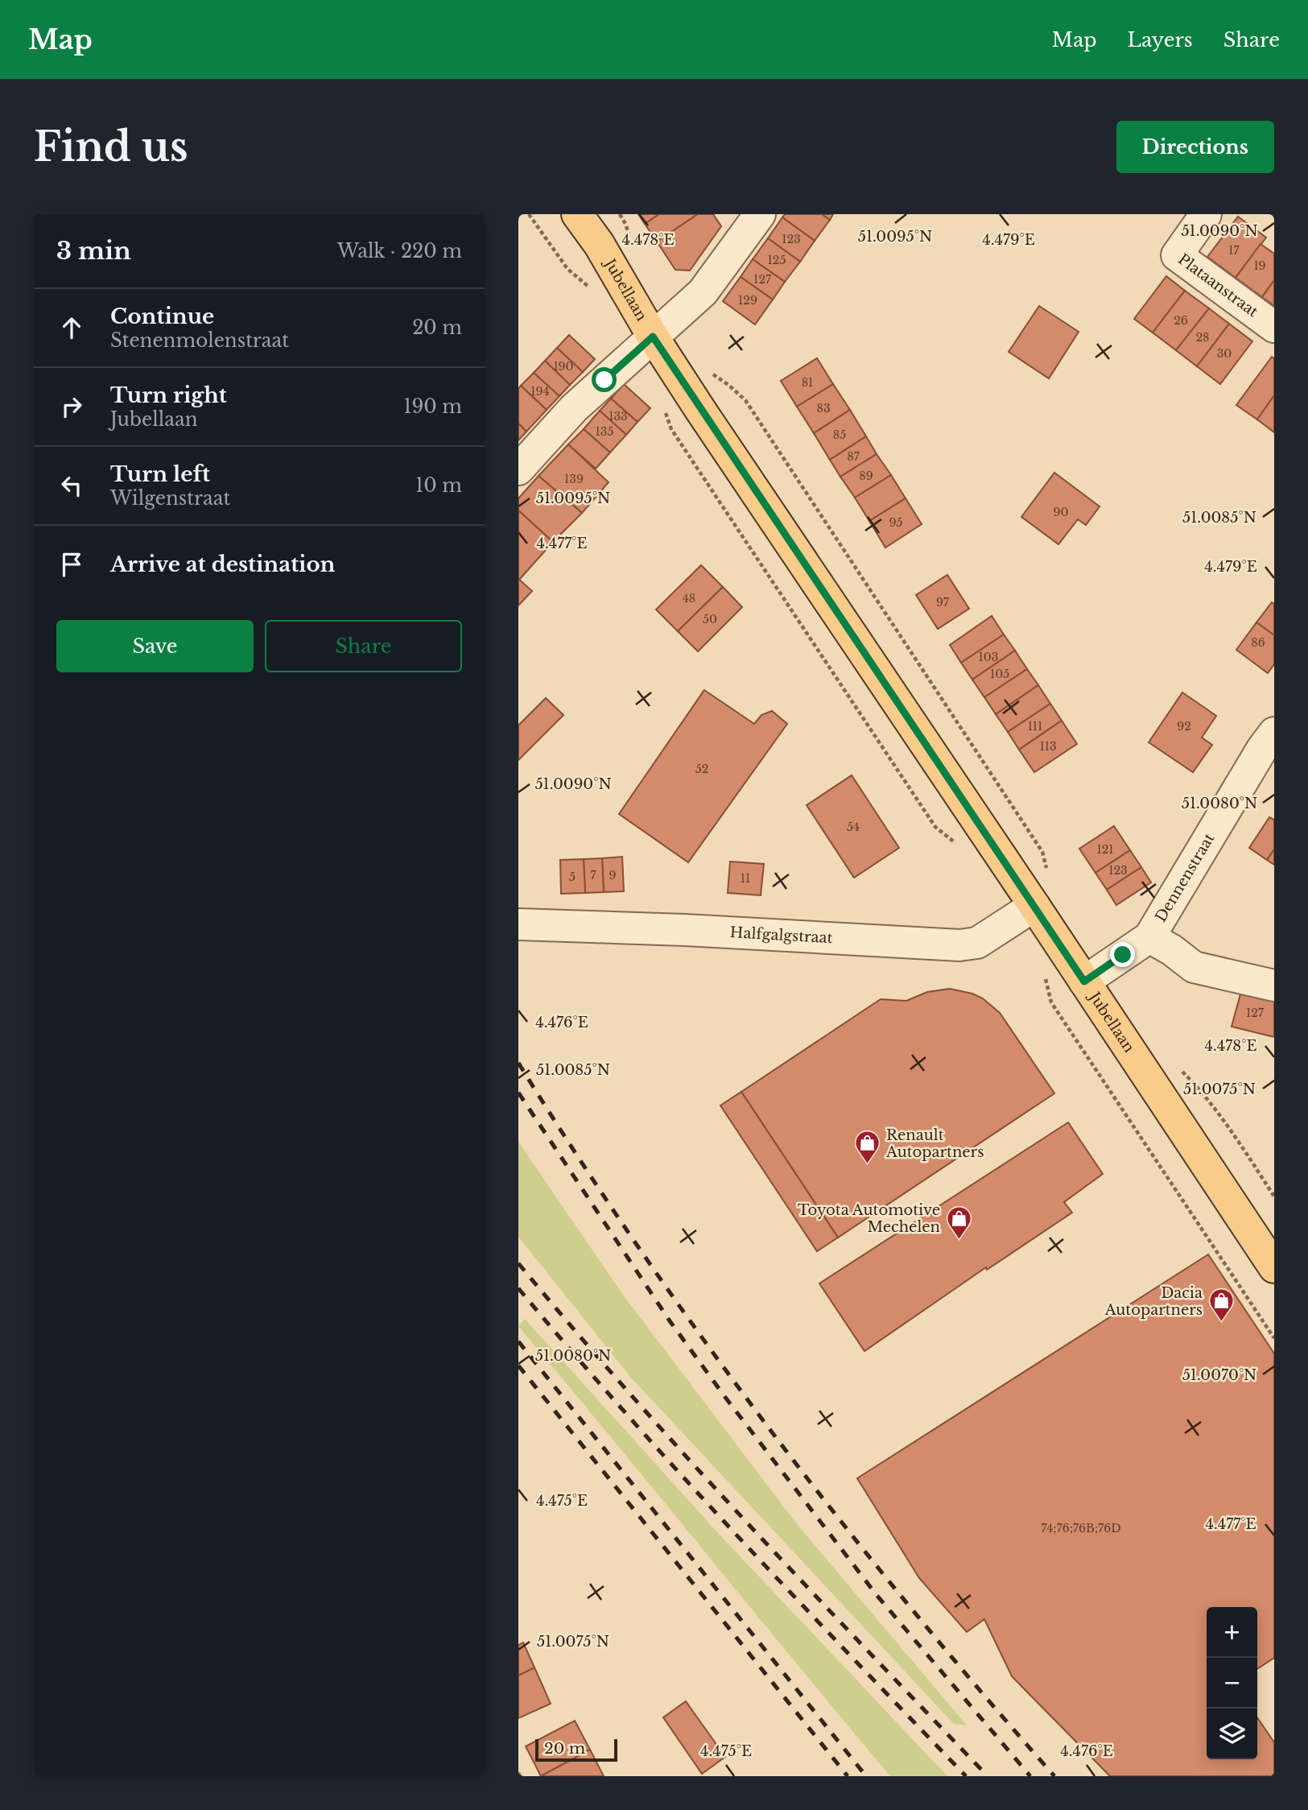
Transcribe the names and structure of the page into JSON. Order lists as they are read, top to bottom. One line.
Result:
{"streets":{"main road":["Jubellaan"],"street":["Plataanstraat","Dennenstraat","Halfgalgstraat"]},"crossings":[["Jubellaan","Halfgalgstraat"]],"places":{"shop":["Renault Autopartners","Toyota Automotive Mechelen","Dacia Autopartners"]},"house_numbers":["123","17","125","19","127","129","26","28","30","190","81","194","83","133","135","85","87","89","139","90","95","48","97","50","86","103","105","111","92","113","52","54","121","123","7","9","5","11","127","74;76;76B;76D"],"scale_bar":"20 m","page":{"header":"Map","nav":["Map","Layers","Share"],"buttons":["Directions",["Save","Share"]],"title":"Find us","heading":["3 min","Walk · 220 m"],"list":[["Continue","Stenenmolenstraat","20 m"],["Turn right","Jubellaan","190 m"],["Turn left","Wilgenstraat","10 m"],"Arrive at destination"],"map_buttons":["+","−"],"scale":"20 m"},"coordinates":["51.0090°N","51.0095°N","4.478°E","4.479°E","51.0085°N","4.477°E","51.0080°N","4.476°E","51.0075°N","51.0070°N","4.475°E"]}
